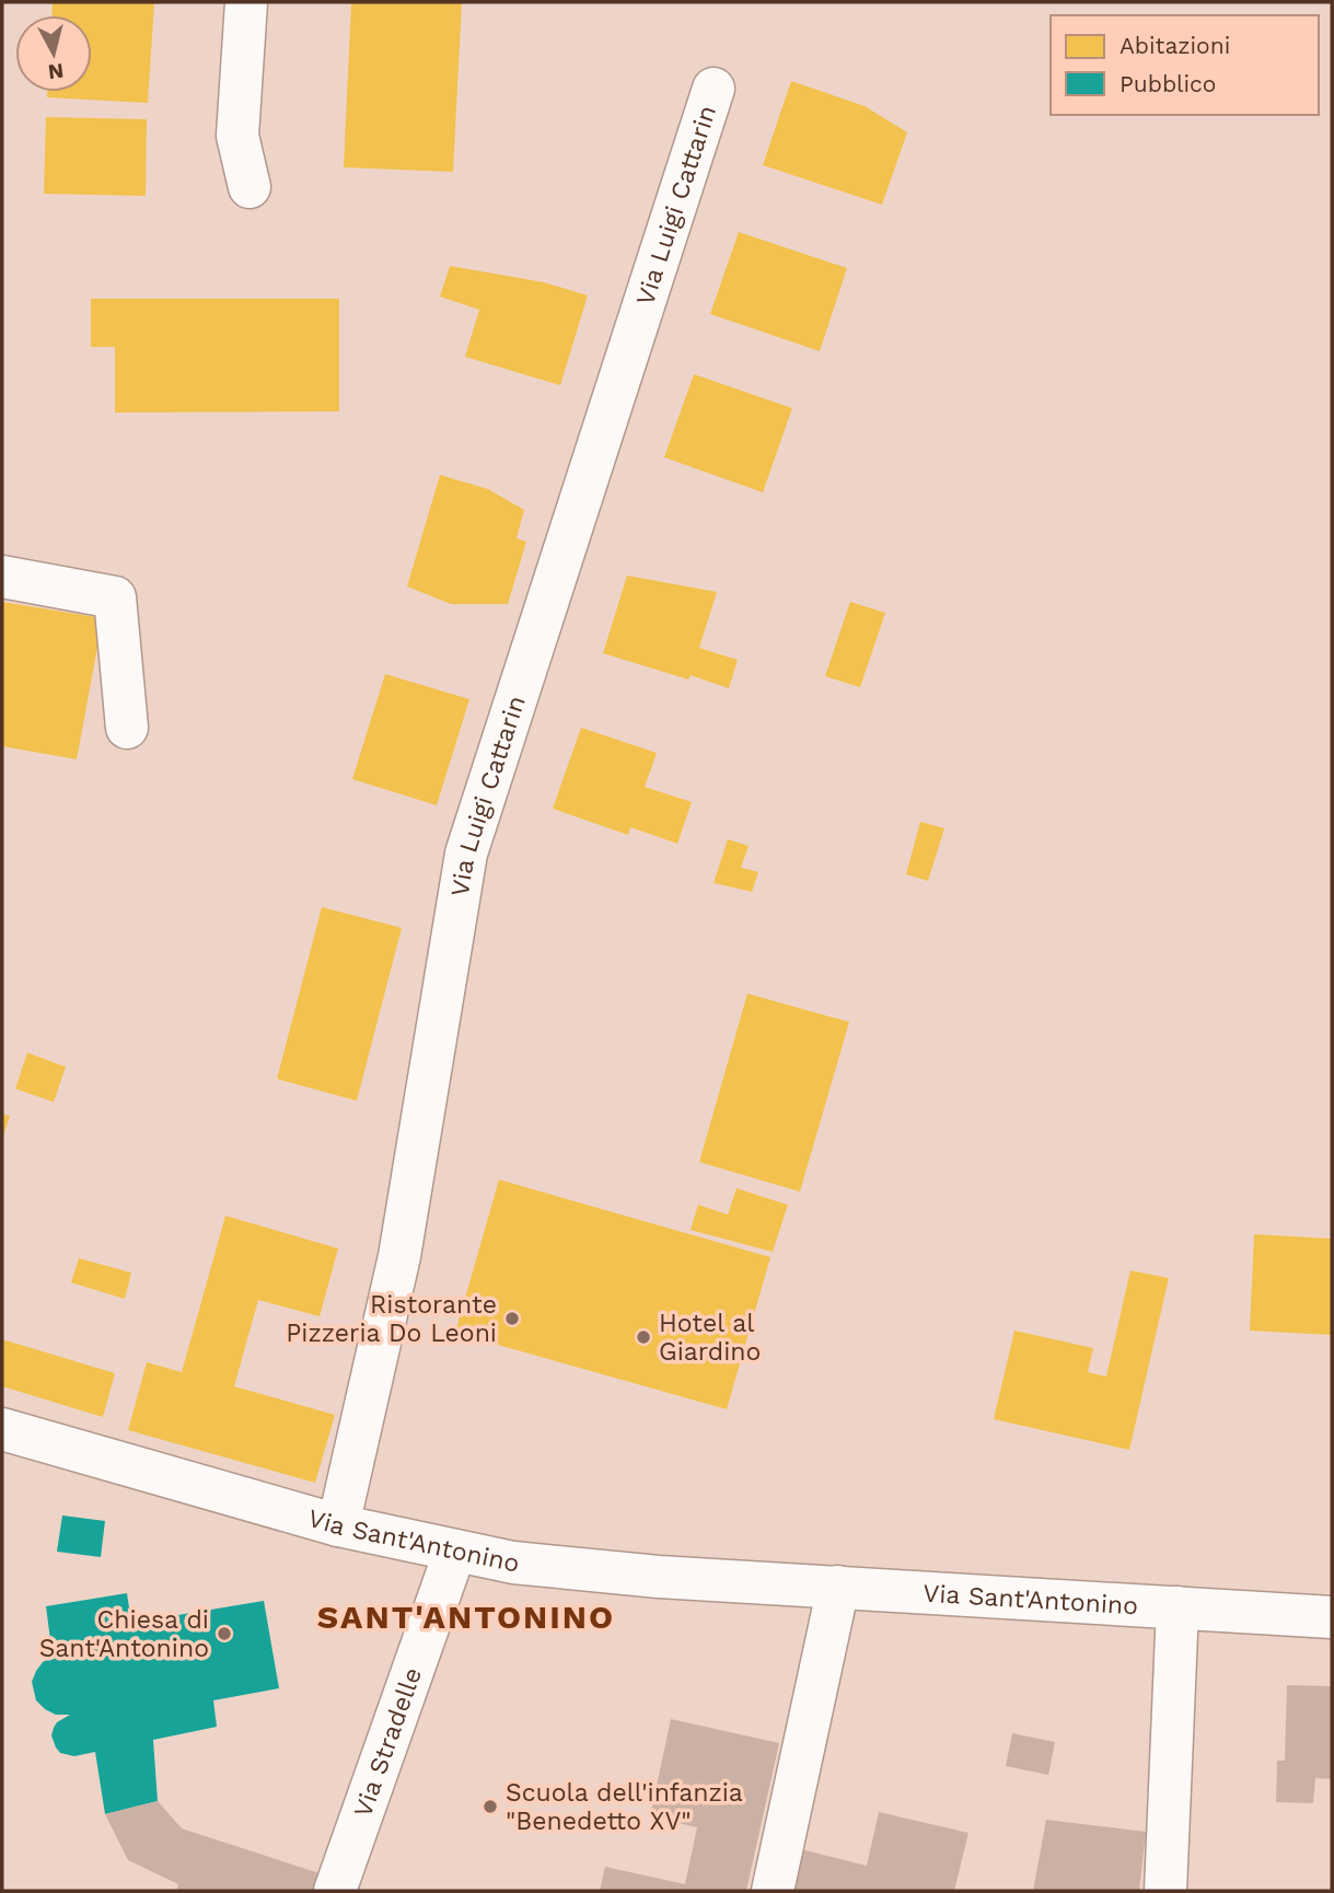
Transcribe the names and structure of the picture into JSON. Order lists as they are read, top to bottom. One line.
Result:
{"streets":{"street":["Via Luigi Cattarin","Via Sant'Antonino","Via Stradelle"]},"crossings":[["Via Luigi Cattarin","Via Sant'Antonino"],["Via Sant'Antonino","Via Stradelle"]],"districts":["SANT'ANTONINO"],"places":["Ristorante Pizzeria Do Leoni","Hotel al Giardino","Chiesa di Sant'Antonino","Scuola dell'infanzia \"Benedetto XV\""],"legend":["Abitazioni","Pubblico"],"north":"bottom"}
